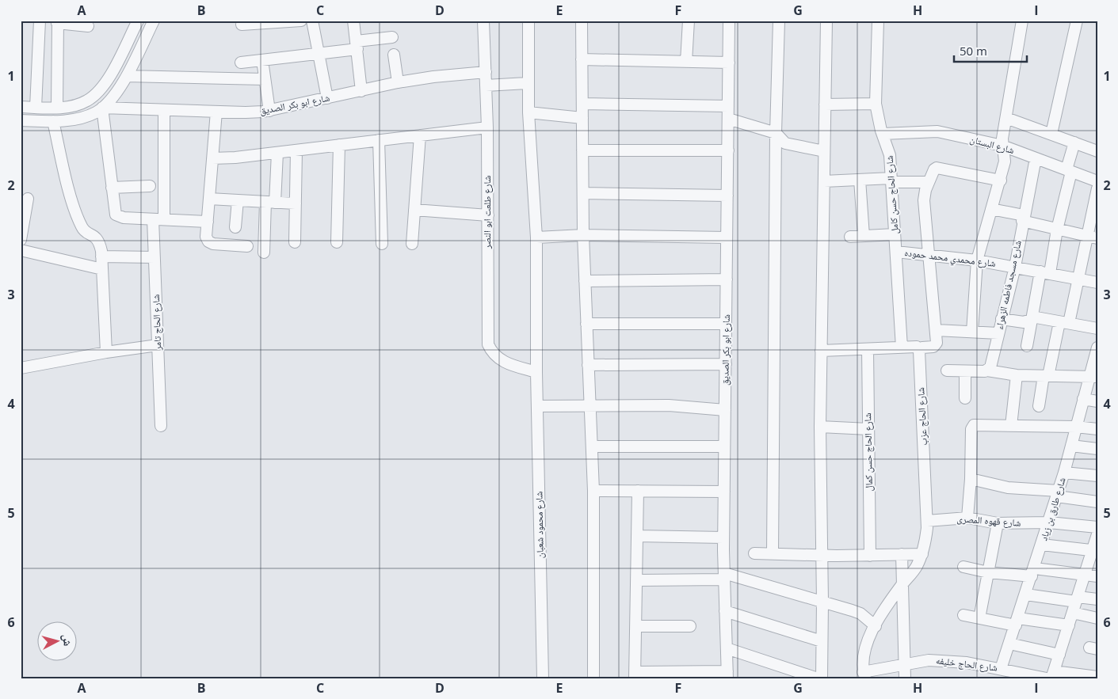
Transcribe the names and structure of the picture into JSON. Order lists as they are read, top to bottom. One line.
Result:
{"streets":{"street":["شارع ابو بكر الصديق","شارع البستان","شارع الحاج حسن كامل","شارع طلعت ابو النصر","شارع محمدي محمد حموده","شارع مسجد فاطمه الزهراء","شارع الحاج تامر","شارع الحاج عزب","شارع الحاج حسن كمال","شارع طارق بن زياد","شارع قهوه المصرى","شارع محمود شعبان","شارع الحاج خليفه"]},"crossings":[["شارع ابو بكر الصديق","شارع طلعت ابو النصر"],["شارع ابو بكر الصديق","شارع الحاج تامر"],["شارع البستان","شارع الحاج حسن كامل"],["شارع البستان","شارع مسجد فاطمه الزهراء"],["شارع الحاج حسن كامل","شارع محمدي محمد حموده"],["شارع طلعت ابو النصر","شارع محمود شعبان"],["شارع محمدي محمد حموده","شارع مسجد فاطمه الزهراء"],["شارع الحاج عزب","شارع قهوه المصرى"],["شارع الحاج عزب","شارع الحاج خليفه"],["شارع طارق بن زياد","شارع قهوه المصرى"],["شارع طارق بن زياد","شارع الحاج خليفه"]],"scale_bar":"50 m","north":"right","grid":{"columns":["A","B","C","D","E","F","G","H","I"],"rows":["1","2","3","4","5","6"]}}
